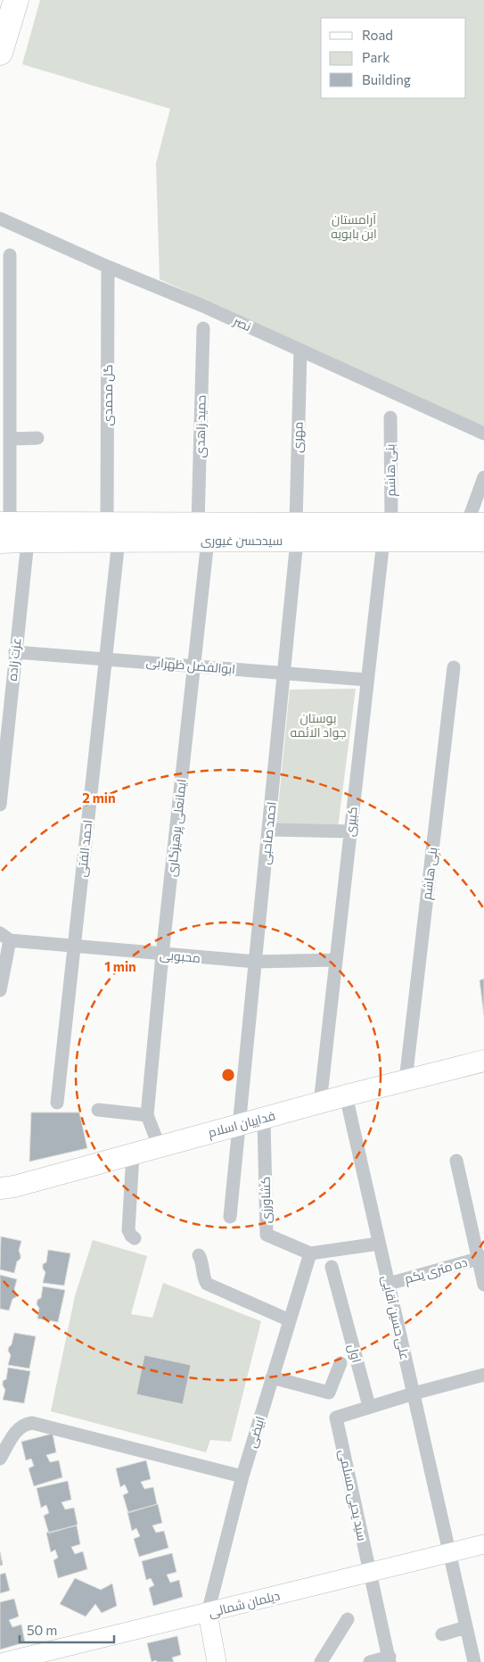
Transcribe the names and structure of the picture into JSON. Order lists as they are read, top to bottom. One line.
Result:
{"streets":{"main road":["سیدحسن غیوری","فداییان اسلام"],"street":["نصر","گل محمدی","حمید زاهدی","مهری","بنی هاشم","عزت زاده","ابوالفضل ظهرابی","کبیری","ایمانعلی پرهیزگاری","احمد صاحبی","احمد الفتی","محبوبی","کشاورزی","ده متری یکم","علی حسین آقایی","اول","ابیضی","سید یحیی مسلمی","دیلمان شمالی"]},"crossings":[["نصر","گل محمدی"],["نصر","مهری"],["گل محمدی","سیدحسن غیوری"],["گل محمدی","احمد الفتی"],["حمید زاهدی","سیدحسن غیوری"],["حمید زاهدی","ایمانعلی پرهیزگاری"],["مهری","سیدحسن غیوری"],["مهری","احمد صاحبی"],["بنی هاشم","سیدحسن غیوری"],["بنی هاشم","کبیری"],["بنی هاشم","فداییان اسلام"],["سیدحسن غیوری","عزت زاده"],["سیدحسن غیوری","کبیری"],["سیدحسن غیوری","ایمانعلی پرهیزگاری"],["سیدحسن غیوری","احمد صاحبی"],["سیدحسن غیوری","احمد الفتی"],["عزت زاده","ابوالفضل ظهرابی"],["ابوالفضل ظهرابی","کبیری"],["ابوالفضل ظهرابی","ایمانعلی پرهیزگاری"],["ابوالفضل ظهرابی","احمد صاحبی"],["ابوالفضل ظهرابی","احمد الفتی"],["کبیری","محبوبی"],["کبیری","فداییان اسلام"],["ایمانعلی پرهیزگاری","محبوبی"],["احمد صاحبی","محبوبی"],["احمد صاحبی","فداییان اسلام"],["احمد الفتی","محبوبی"],["فداییان اسلام","کشاورزی"],["فداییان اسلام","علی حسین آقایی"],["کشاورزی","ابیضی"],["ده متری یکم","علی حسین آقایی"],["علی حسین آقایی","دیلمان شمالی"],["اول","سید یحیی مسلمی"],["ابیضی","دیلمان شمالی"],["سید یحیی مسلمی","دیلمان شمالی"]],"parks":["آرامستان ابن بابویه","بوستان جواد الائمه"],"legend":["Road","Park","Building"],"scale_bar":"50 m","rings":["2 min","1 min"]}
